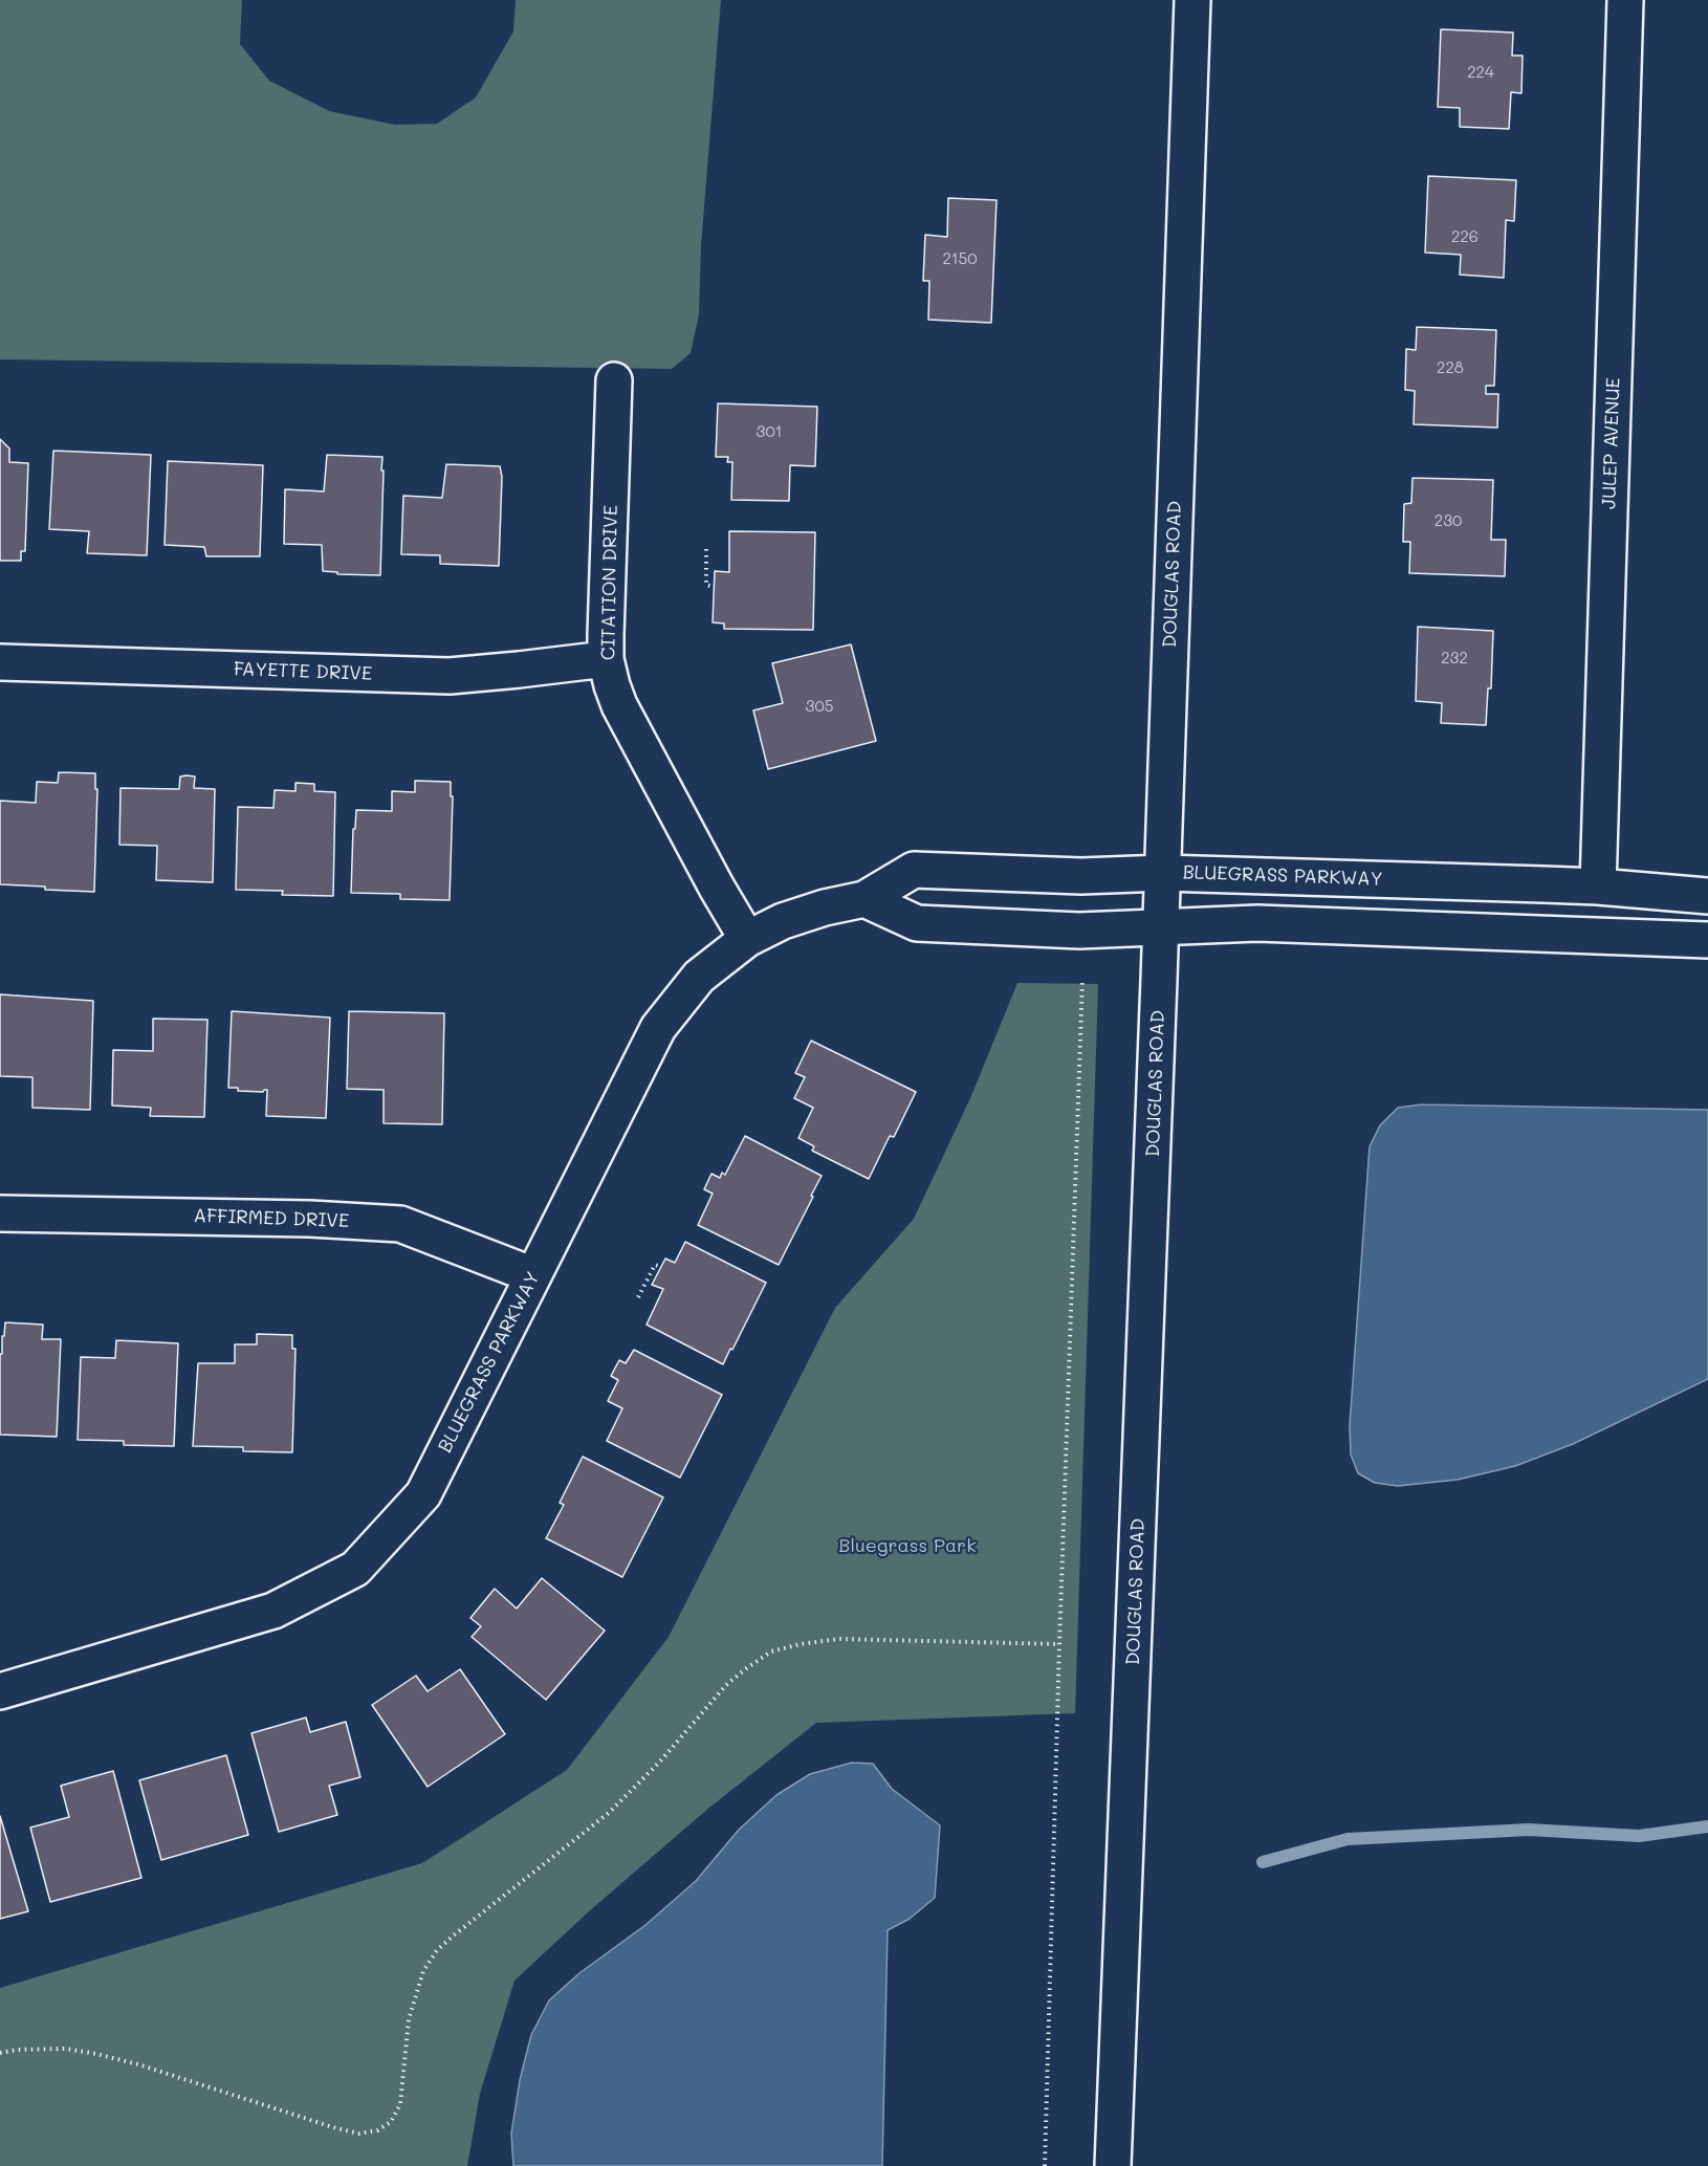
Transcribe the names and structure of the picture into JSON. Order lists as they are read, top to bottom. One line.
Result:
{"streets":{"street":["JULEP AVENUE","DOUGLAS ROAD","CITATION DRIVE","FAYETTE DRIVE","BLUEGRASS PARKWAY","AFFIRMED DRIVE"]},"crossings":[["JULEP AVENUE","BLUEGRASS PARKWAY"],["DOUGLAS ROAD","BLUEGRASS PARKWAY"],["CITATION DRIVE","FAYETTE DRIVE"],["CITATION DRIVE","BLUEGRASS PARKWAY"],["BLUEGRASS PARKWAY","AFFIRMED DRIVE"]],"parks":["Bluegrass Park"],"house_numbers":["224","226","2150","228","301","230","232","305"]}
